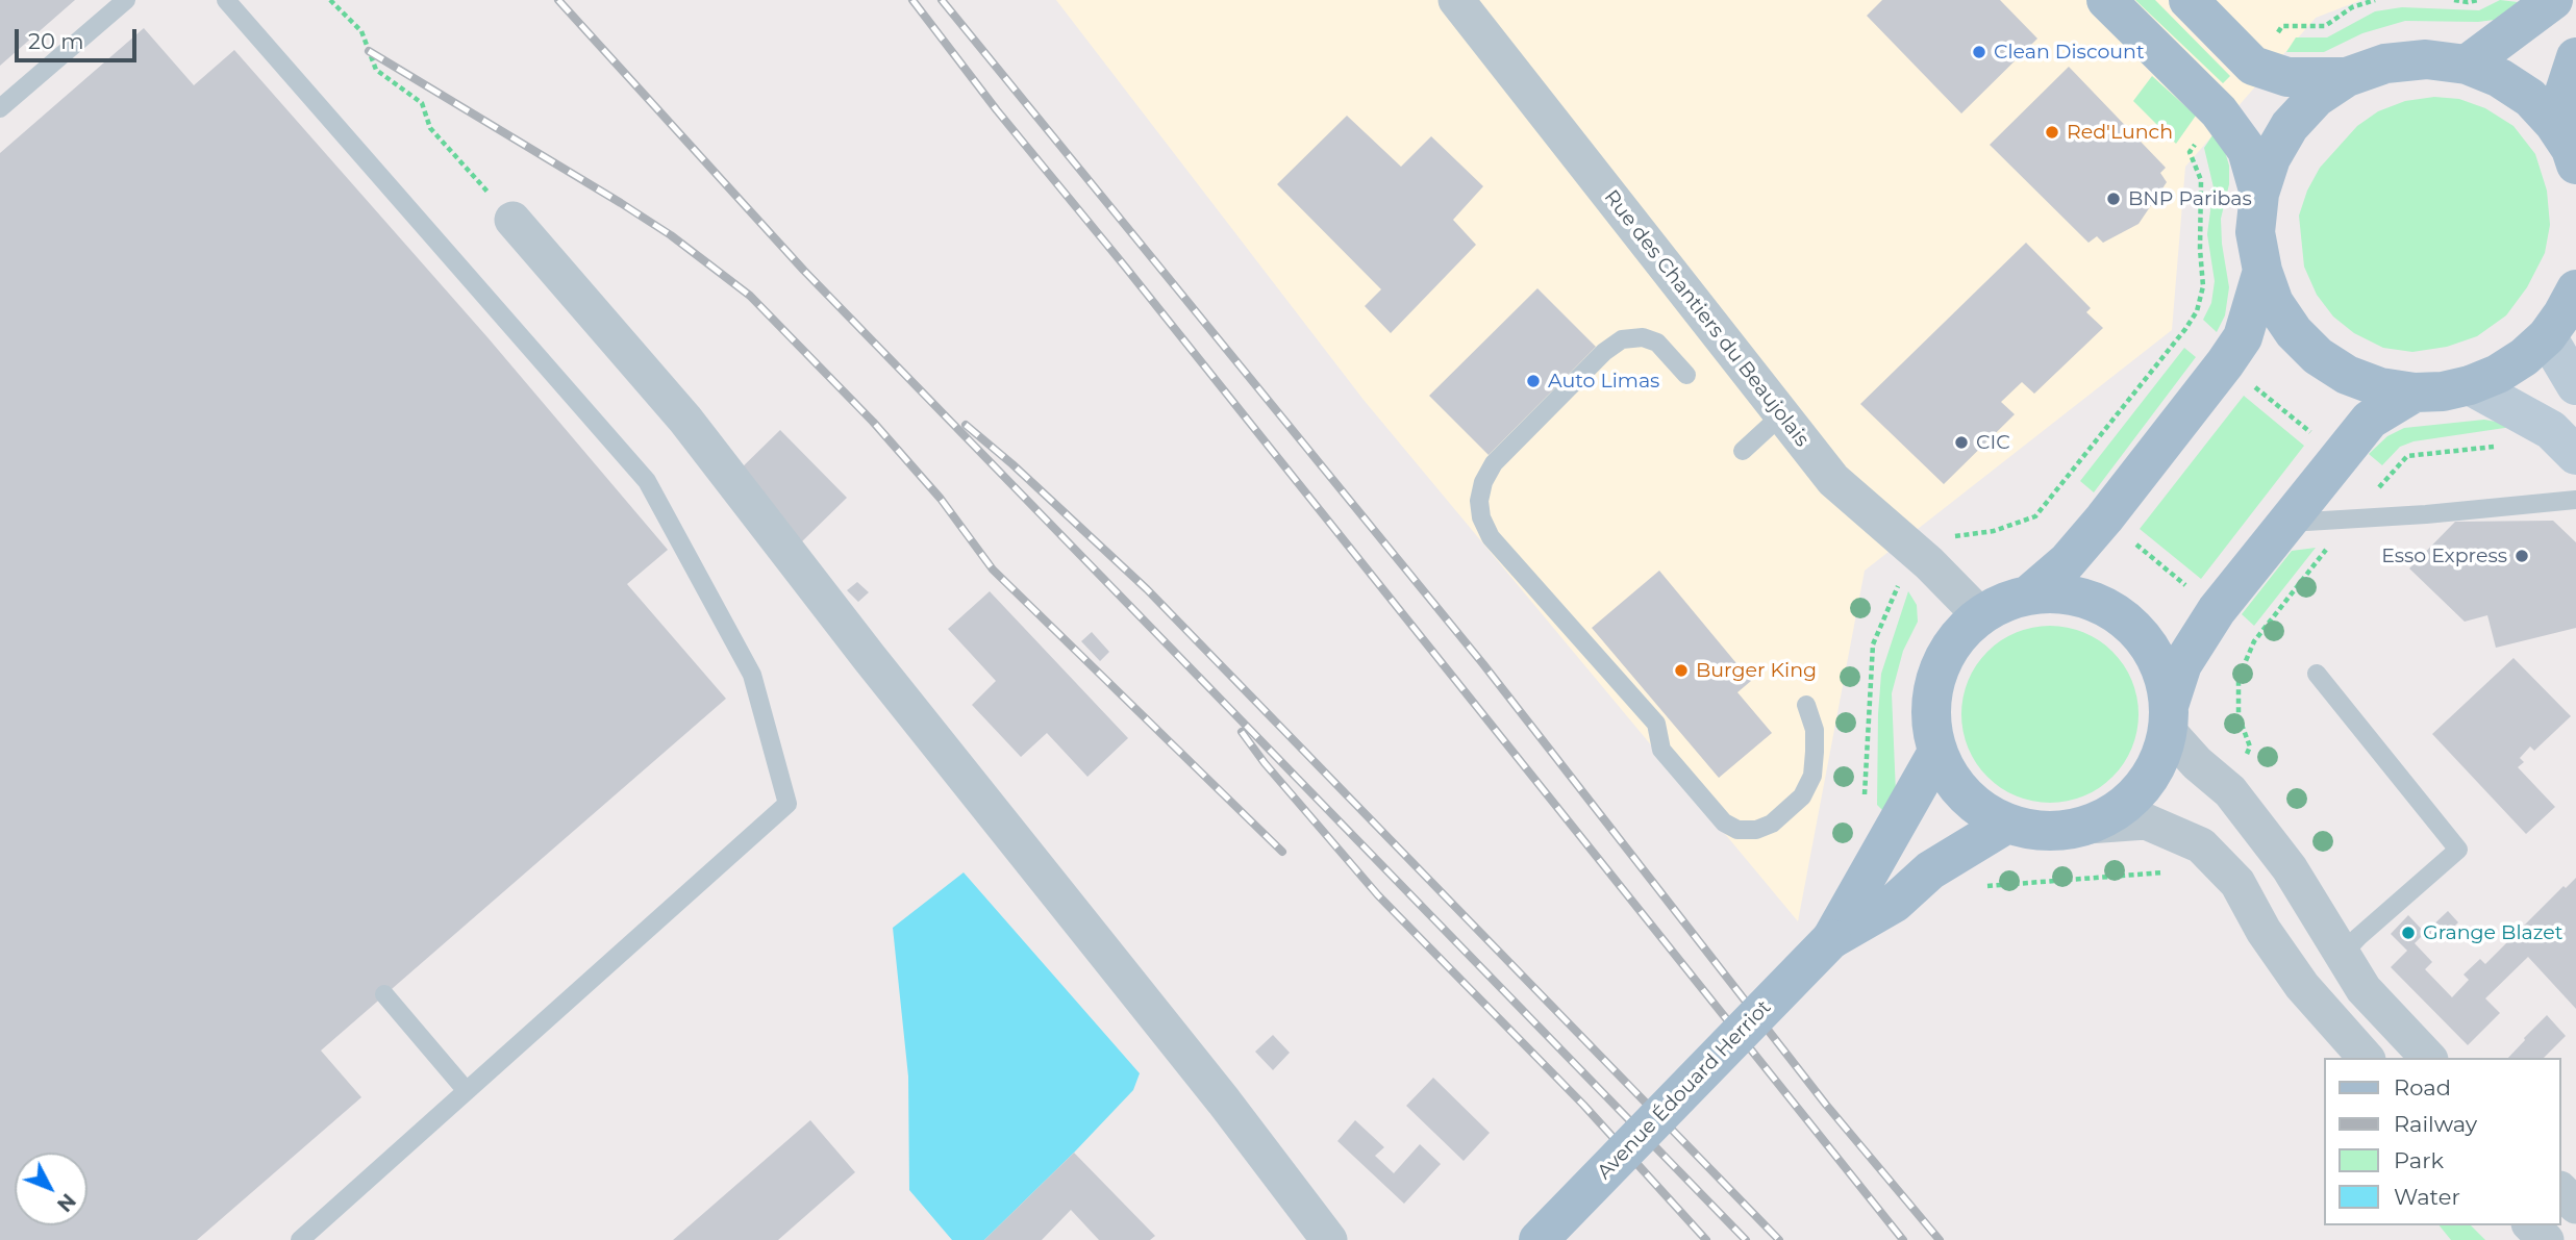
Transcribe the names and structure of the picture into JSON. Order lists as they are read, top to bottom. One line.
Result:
{"streets":{"main road":["Avenue Édouard Herriot"],"street":["Rue des Chantiers du Beaujolais"]},"crossings":[["Rue des Chantiers du Beaujolais","Avenue Édouard Herriot"]],"places":["Clean Discount","Red'Lunch","BNP Paribas","Auto Limas","CIC","Esso Express","Burger King","Grange Blazet"],"legend":["Road","Railway","Park","Water"],"scale_bar":"20 m","north":"bottom right"}
